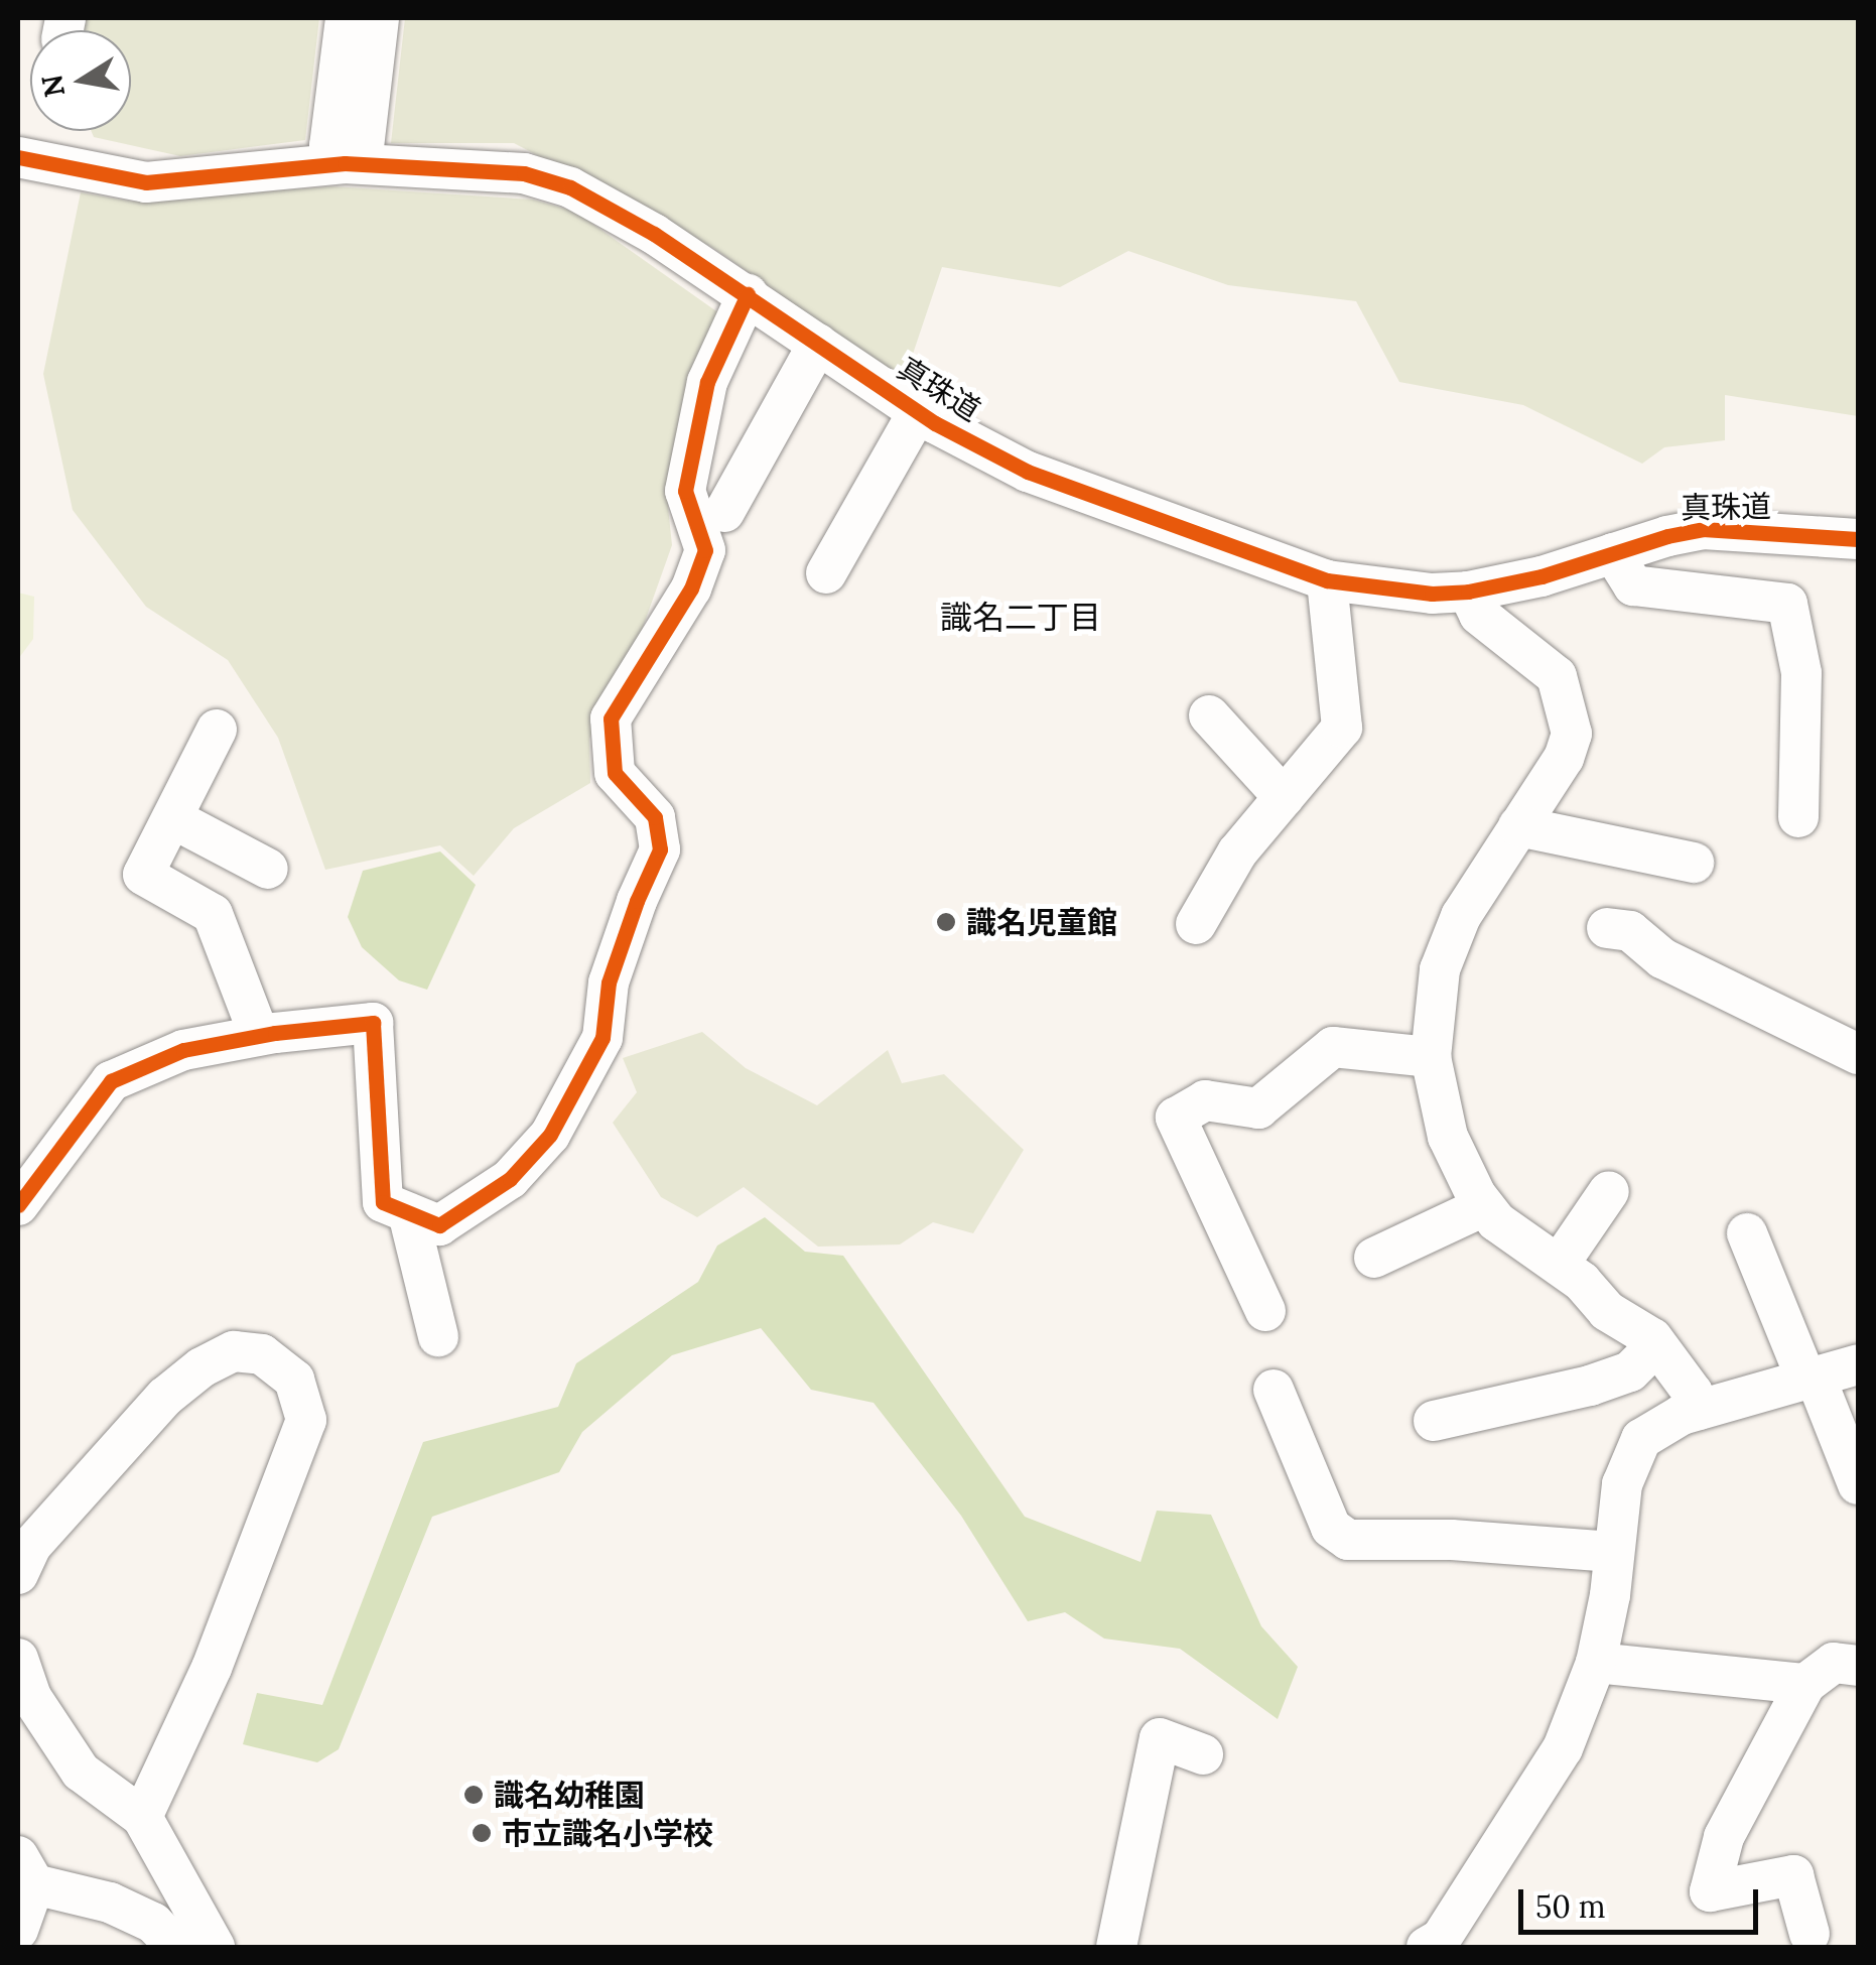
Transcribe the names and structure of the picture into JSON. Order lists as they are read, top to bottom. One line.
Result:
{"streets":{"street":["真珠道"]},"districts":["識名二丁目"],"places":["識名児童館","識名幼稚園","市立識名小学校"],"scale_bar":"50 m","north":"left"}
